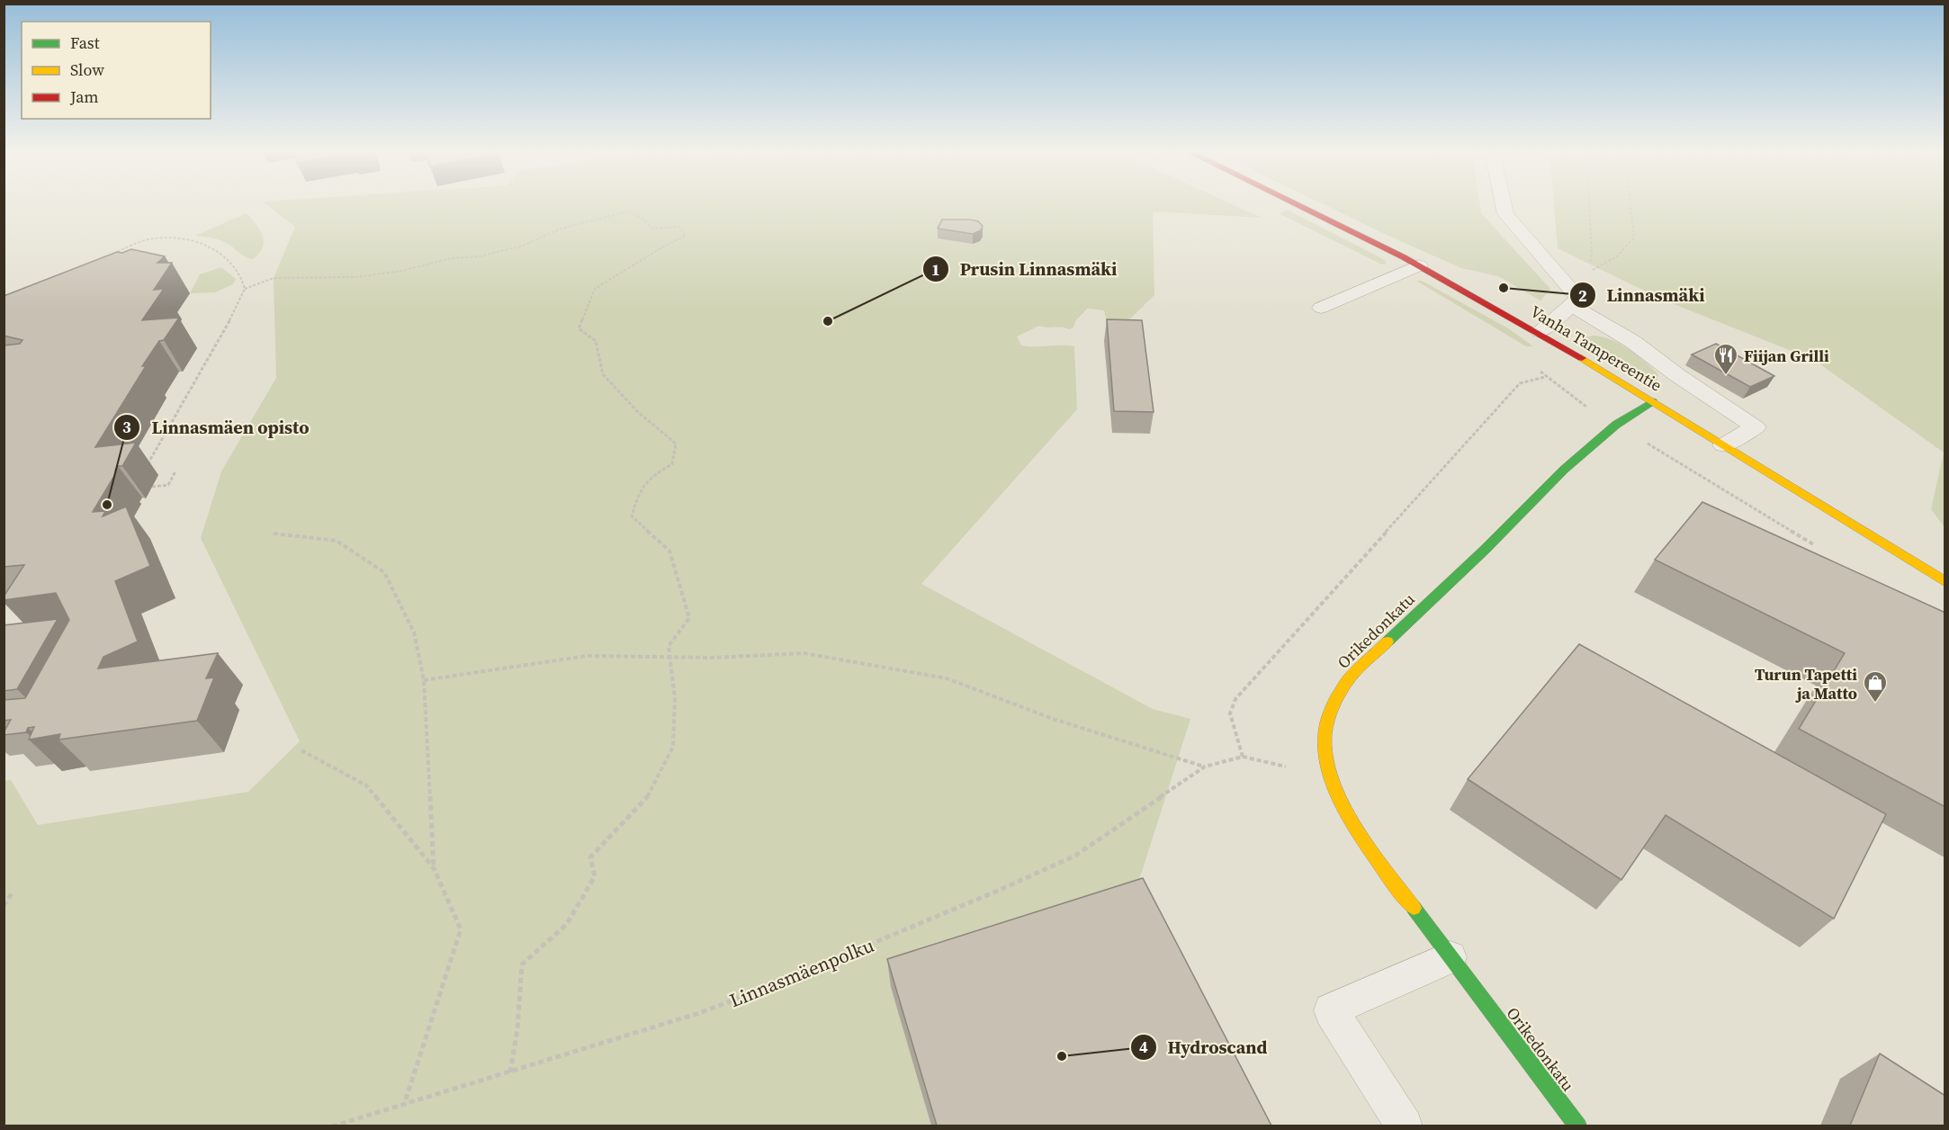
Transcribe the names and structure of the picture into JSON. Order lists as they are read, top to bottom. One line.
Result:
{"streets":{"main road":["Vanha Tampereentie","Orikedonkatu"],"path":["Linnasmäenpolku"]},"crossings":[["Vanha Tampereentie","Orikedonkatu"]],"places":{"other":["Linnasmäki","Prusin Linnasmäki","Linnasmäen opisto","Hydroscand"],"restaurant":["Fiijan Grilli"],"shop":["Turun Tapetti ja Matto"]},"legend":["Fast","Slow","Jam"]}
